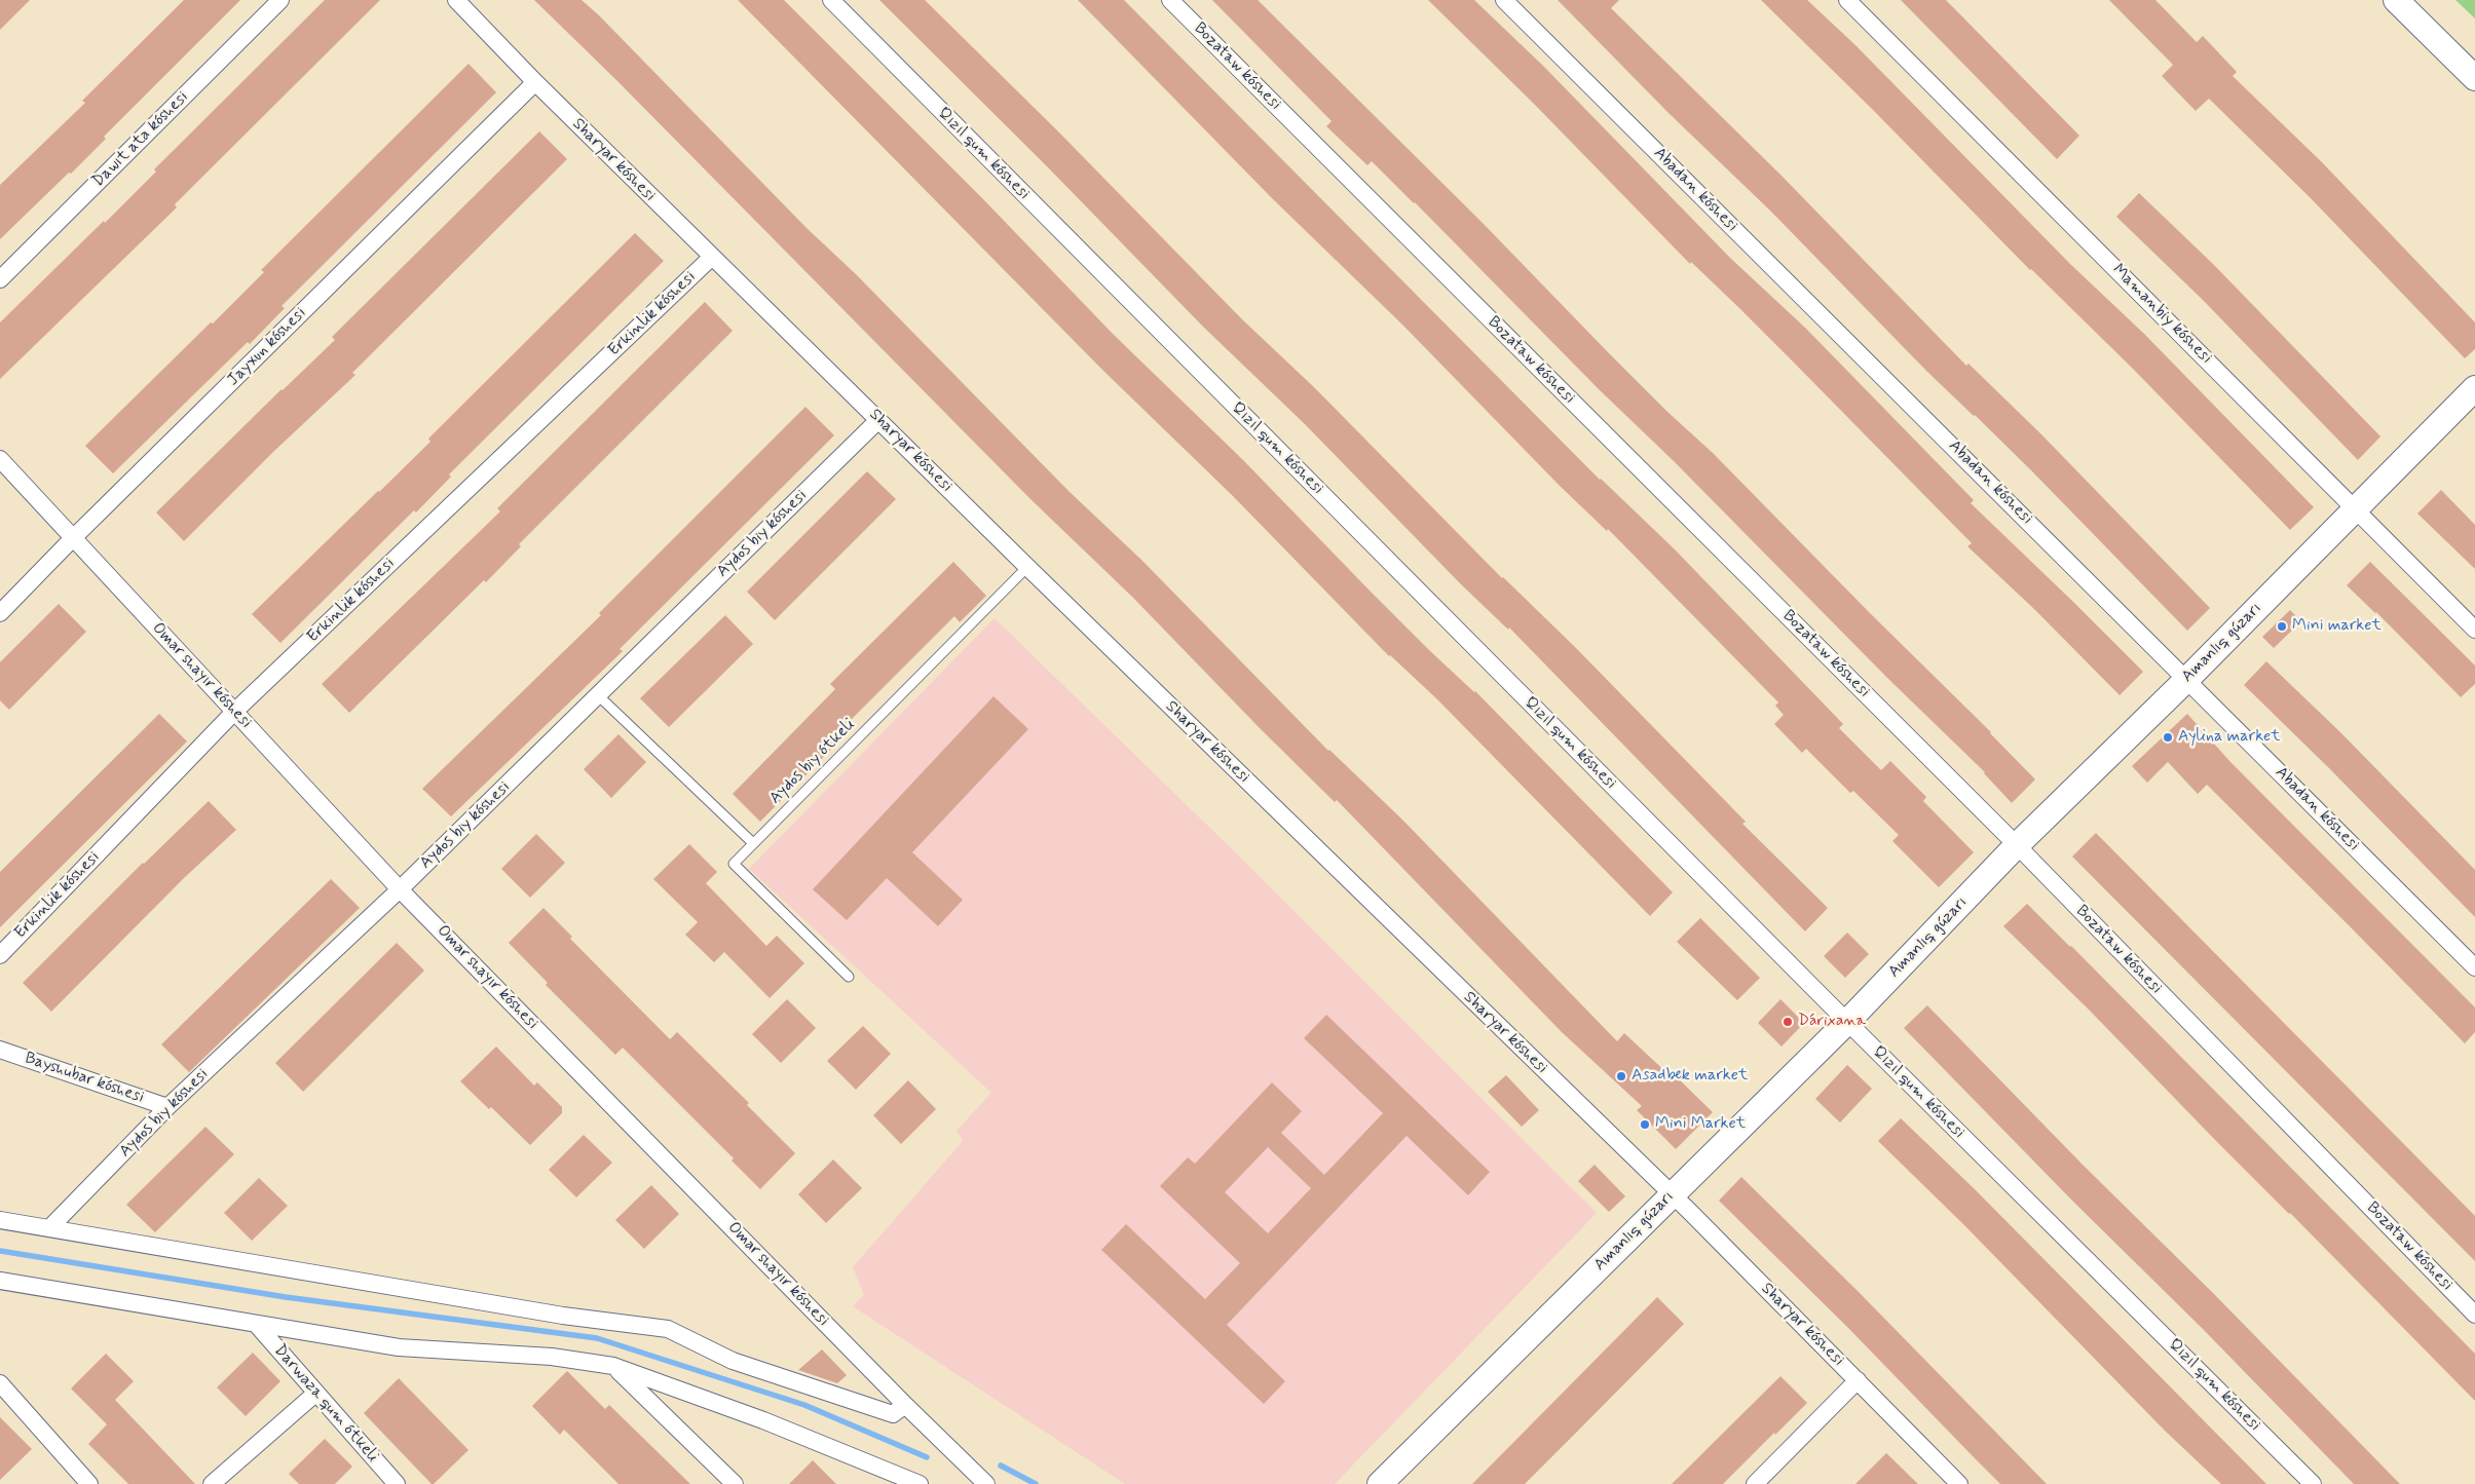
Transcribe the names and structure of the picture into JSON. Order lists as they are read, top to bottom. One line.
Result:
{"streets":{"street":["Bozataw kóshesi","Dawıt ata kóshesi","Qızıl qum kóshesi","Sharyar kóshesi","Abadan kóshesi","Erkinlik kóshesi","Mamanbiy kóshesi","Jayxun kóshesi","Aydos biy kóshesi","Amanlıq gúzarı","Omar shayır kóshesi","Bayshubar kóshesi","Darwaza qum ótkeli"],"lane":["Aydos biy ótkeli"]},"crossings":[["Bozataw kóshesi","Amanlıq gúzarı"],["Qızıl qum kóshesi","Amanlıq gúzarı"],["Sharyar kóshesi","Erkinlik kóshesi"],["Sharyar kóshesi","Jayxun kóshesi"],["Sharyar kóshesi","Aydos biy kóshesi"],["Sharyar kóshesi","Amanlıq gúzarı"],["Sharyar kóshesi","Aydos biy ótkeli"],["Abadan kóshesi","Amanlıq gúzarı"],["Erkinlik kóshesi","Omar shayır kóshesi"],["Mamanbiy kóshesi","Amanlıq gúzarı"],["Jayxun kóshesi","Omar shayır kóshesi"],["Aydos biy kóshesi","Omar shayır kóshesi"],["Aydos biy kóshesi","Bayshubar kóshesi"]],"places":["Mini market","Aylina market","Dárixana","Asadbek market","Mini Market"]}
